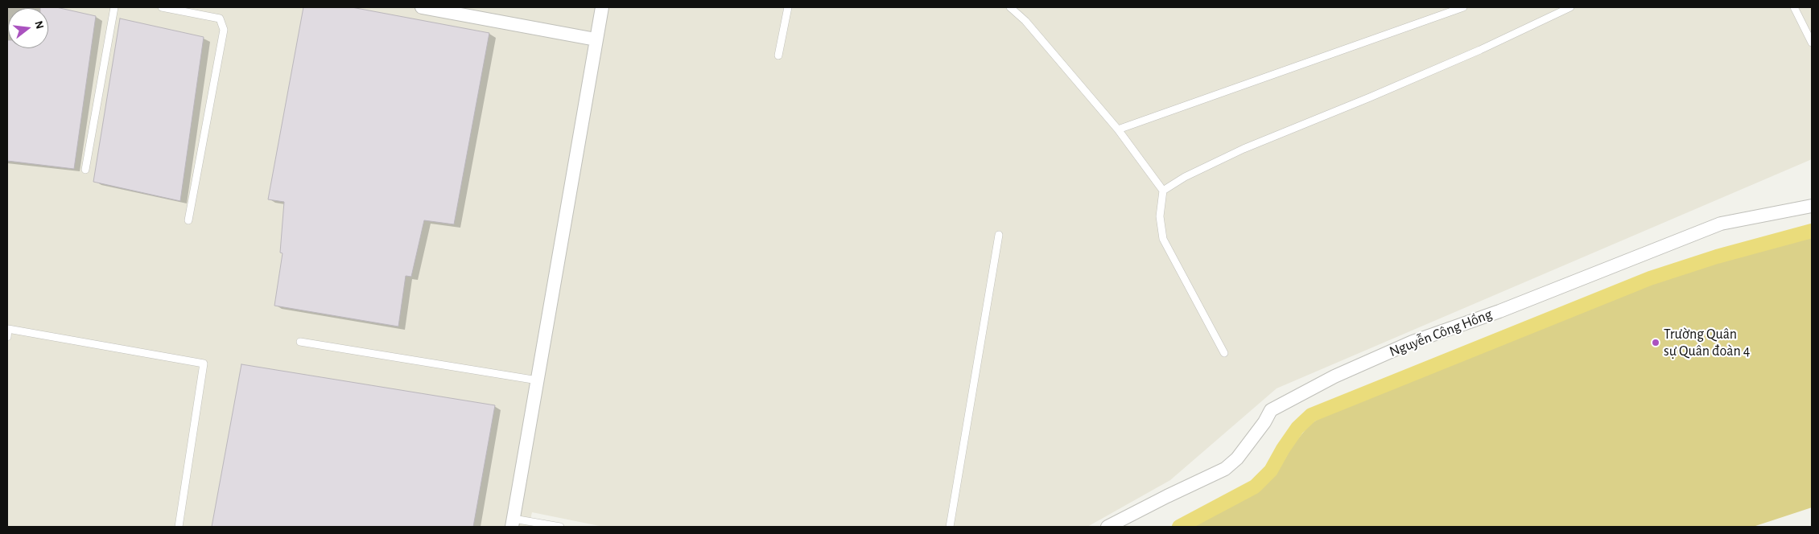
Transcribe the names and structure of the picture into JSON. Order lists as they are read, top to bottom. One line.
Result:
{"streets":{"street":["Nguyễn Công Hồng"]},"places":["Trường Quân sự Quân đoàn 4"],"north":"right"}
